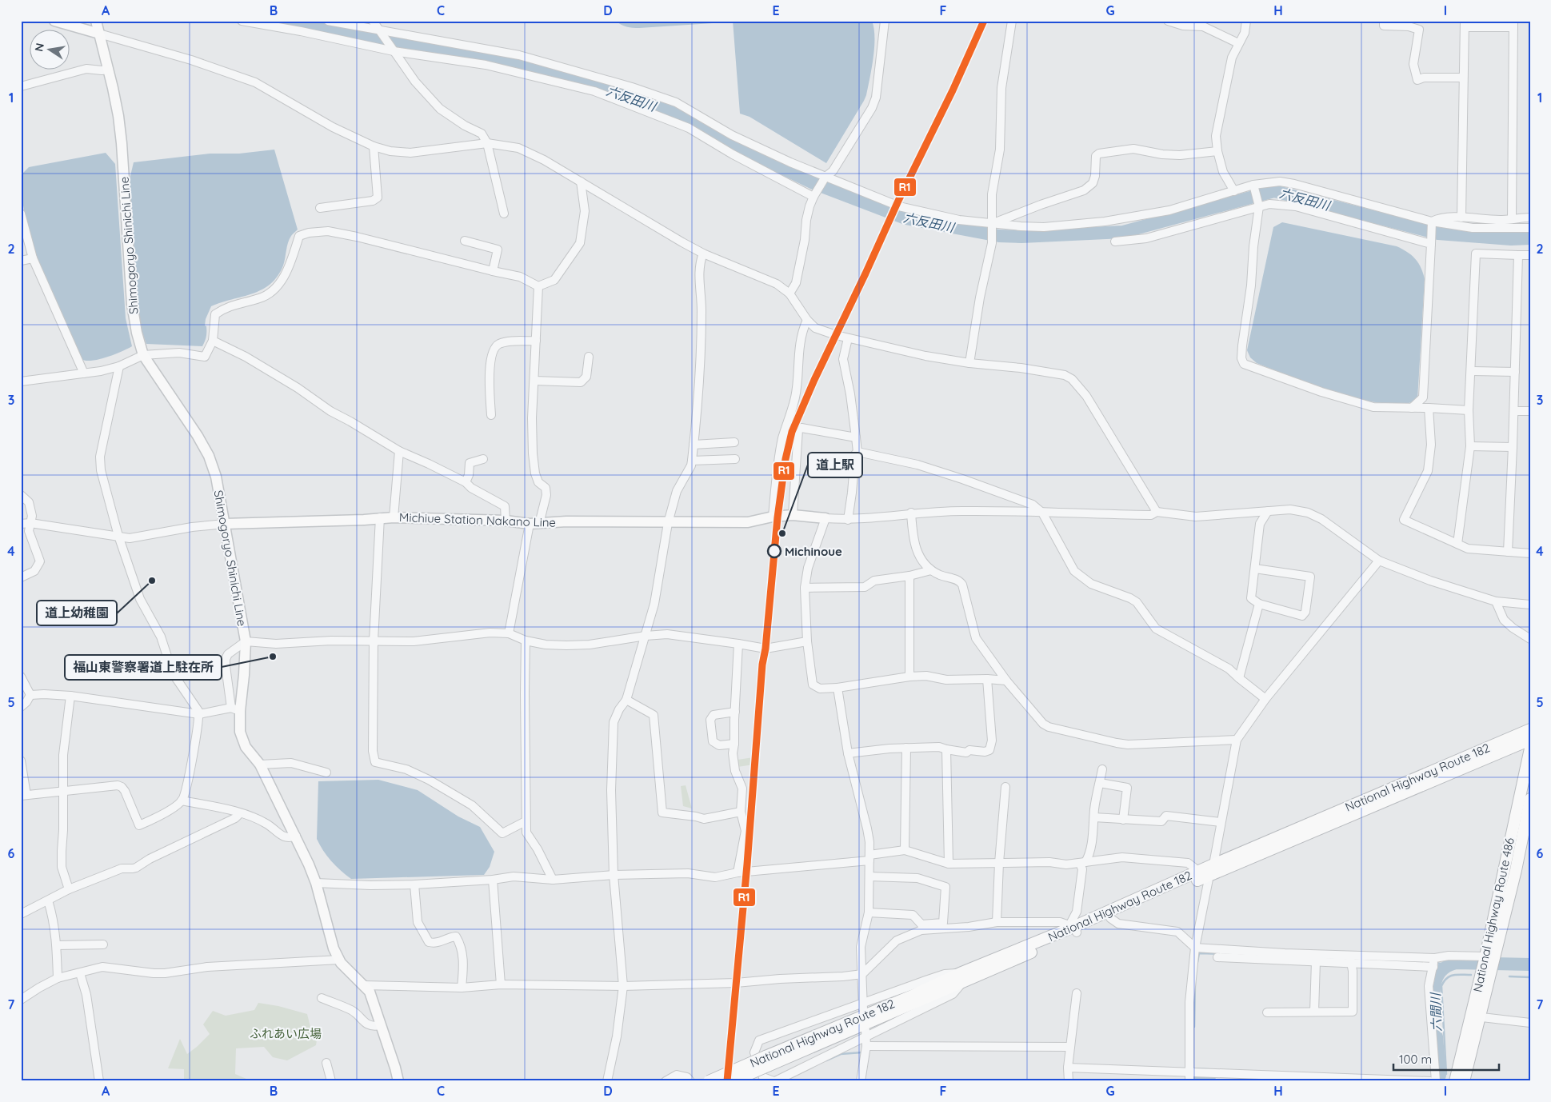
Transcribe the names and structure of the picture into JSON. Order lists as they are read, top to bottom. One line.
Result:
{"streets":{"highway":["National Highway Route 182","National Highway Route 486"],"main road":["Shimogoryo Shinichi Line","Michiue Station Nakano Line"]},"crossings":[["Shimogoryo Shinichi Line","Michiue Station Nakano Line"]],"water":["六反田川","六間川"],"parks":["ふれあい広場"],"places":["道上駅","Michinoue","道上幼稚園","福山東警察署道上駐在所"],"lines":["transit line R1"],"scale_bar":"100 m","north":"left","grid":{"columns":["A","B","C","D","E","F","G","H","I"],"rows":["1","2","3","4","5","6","7"]}}
